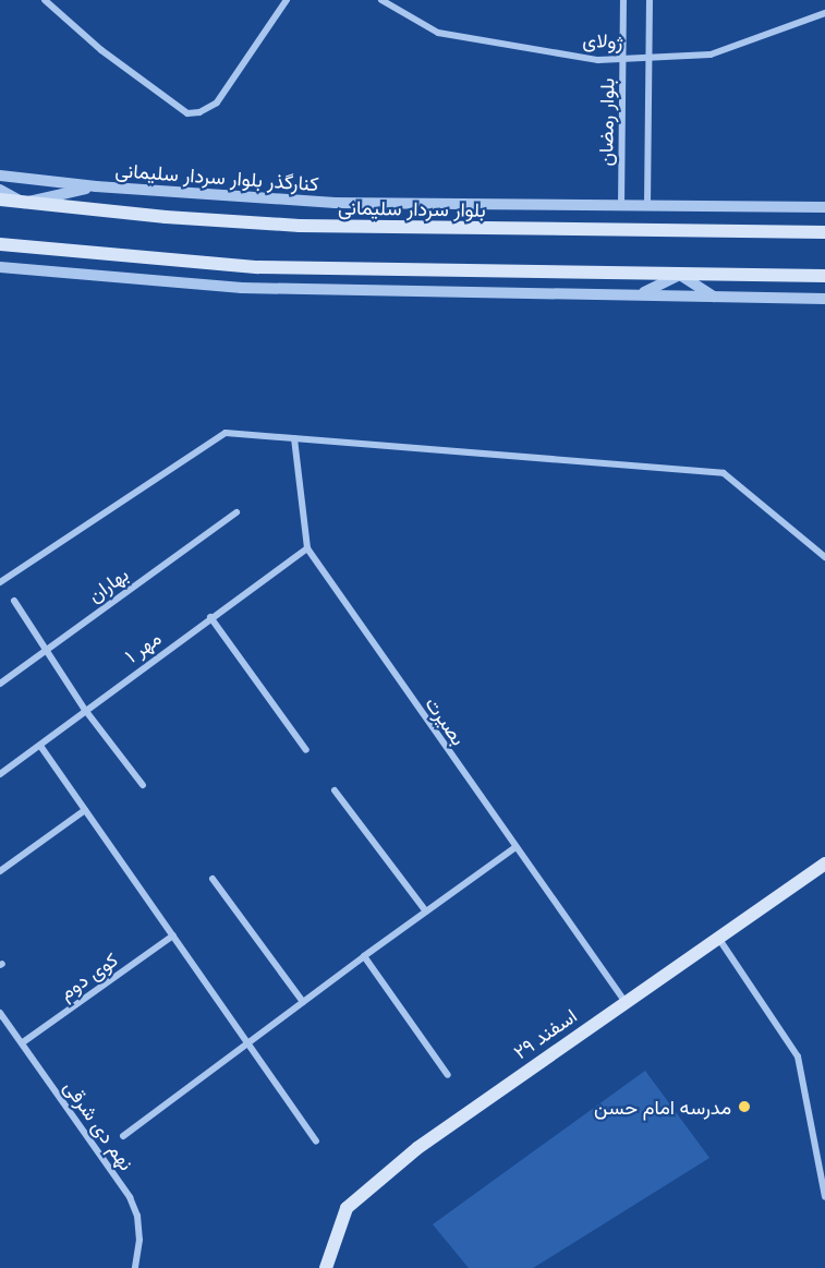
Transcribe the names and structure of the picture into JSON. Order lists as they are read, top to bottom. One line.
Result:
{"streets":{"main road":["بلوار سردار سلیمانی","۲۹ اسفند"],"street":["ژولای","بلوار رمضان","کنارگذر بلوار سردار سلیمانی","بهاران","مهر ۱","بصیرت","کوی دوم","نهم دی شرقی"]},"crossings":[["ژولای","بلوار رمضان"],["بلوار رمضان","کنارگذر بلوار سردار سلیمانی"],["مهر ۱","بصیرت"],["بصیرت","۲۹ اسفند"],["کوی دوم","نهم دی شرقی"]],"places":["مدرسه امام حسن"]}
